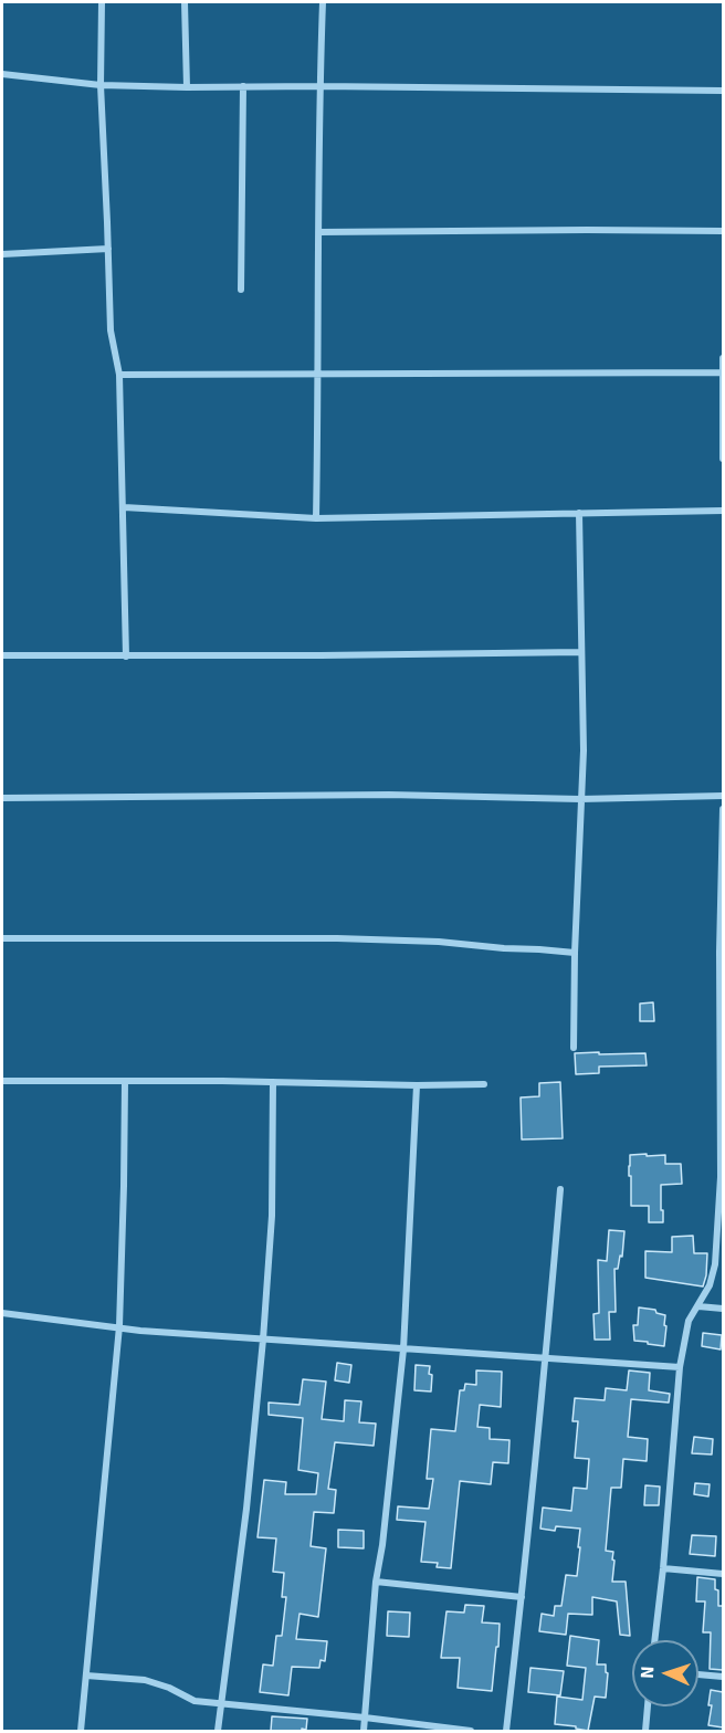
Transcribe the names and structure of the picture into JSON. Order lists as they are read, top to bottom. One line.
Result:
{"north":"left"}
